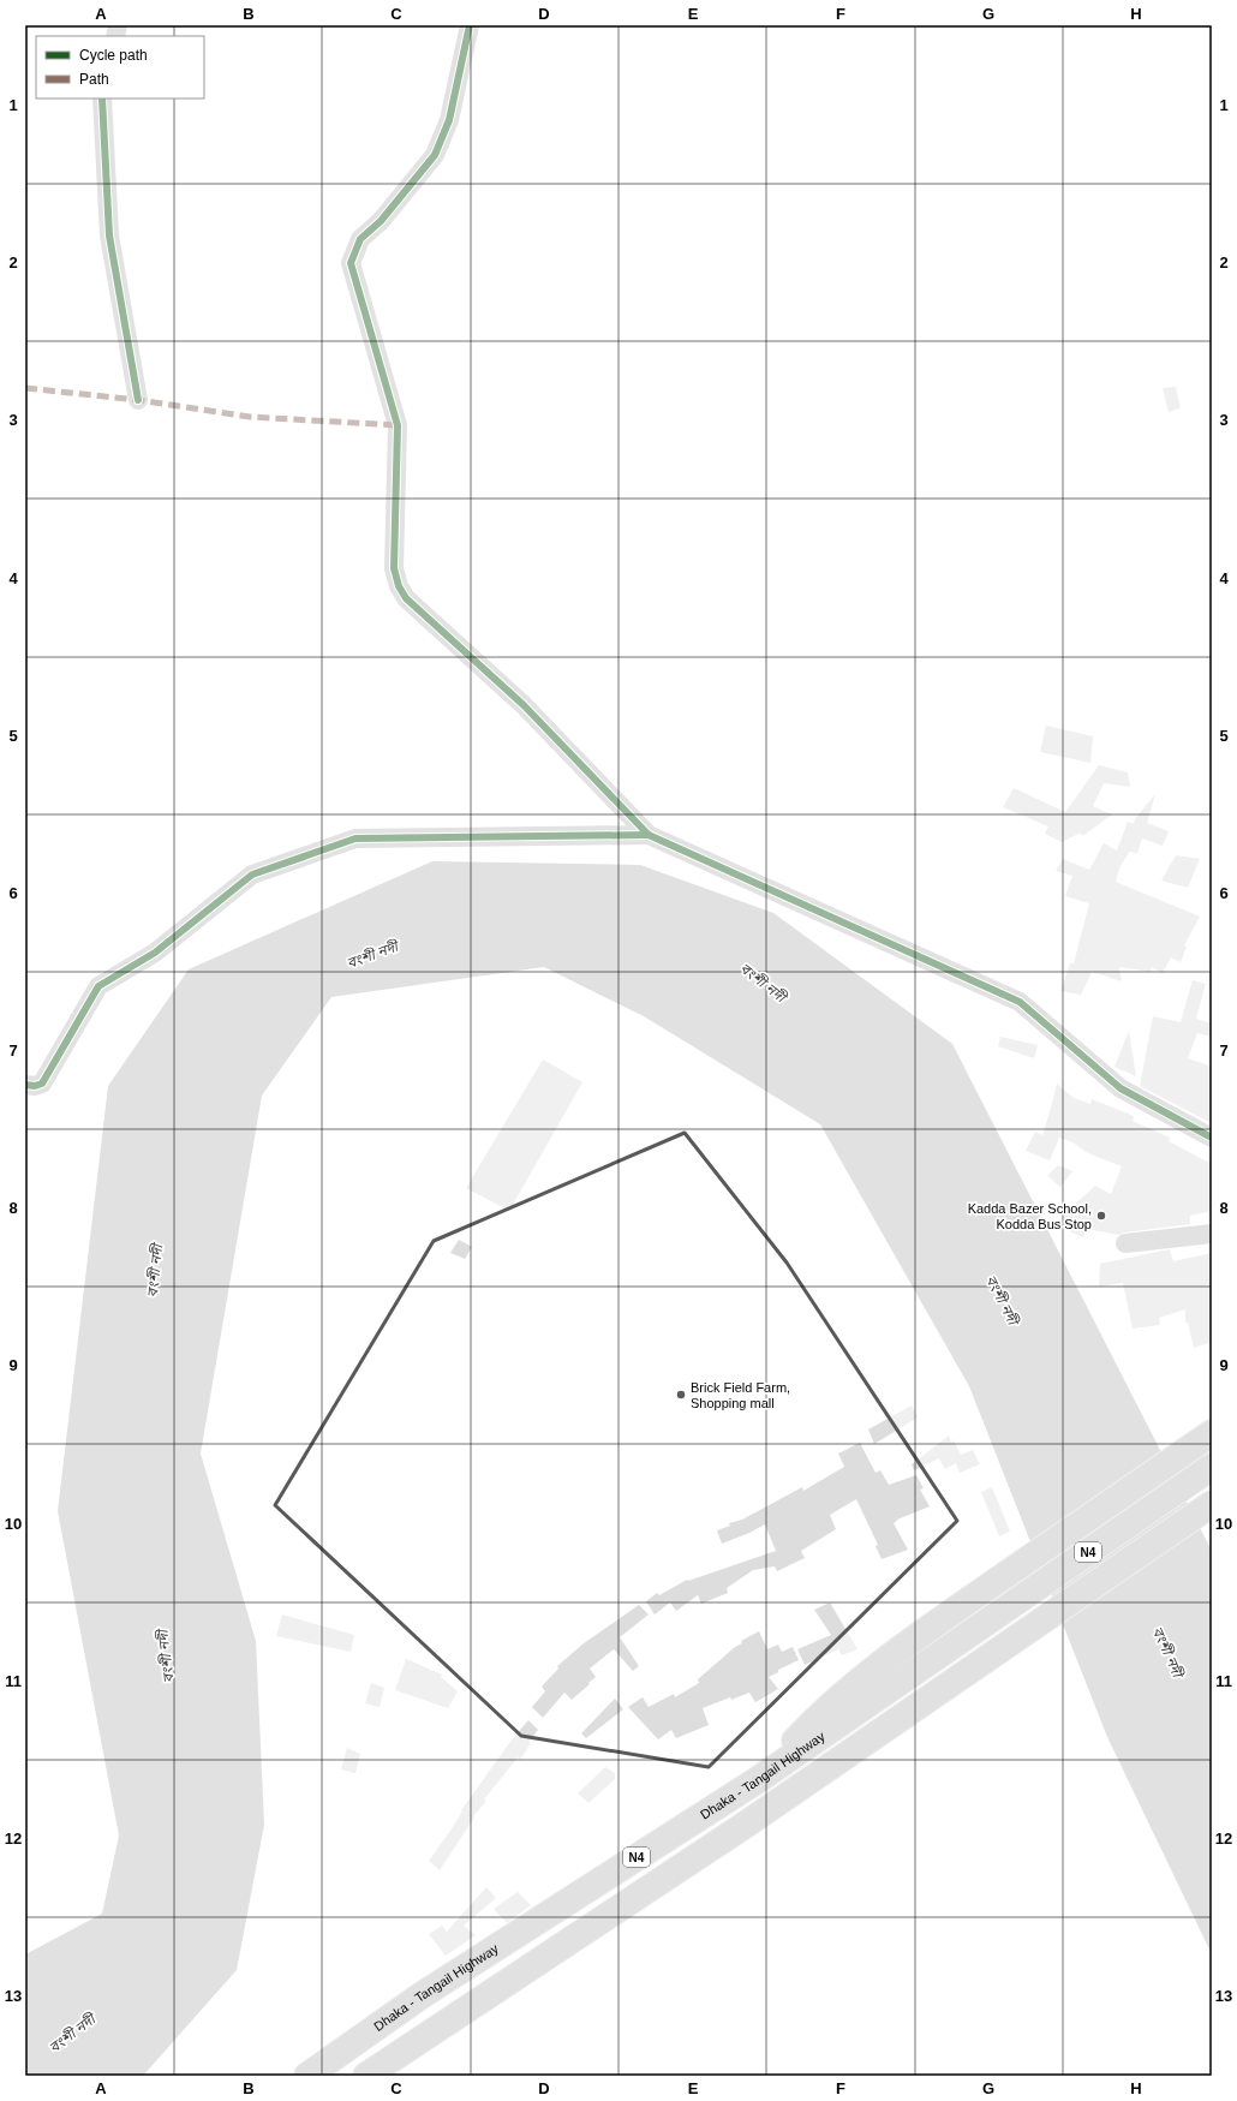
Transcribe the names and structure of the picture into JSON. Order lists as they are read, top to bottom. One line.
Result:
{"streets":{"highway":["N4","Dhaka - Tangail Highway"]},"water":["বংশী নদী"],"places":["Kadda Bazer School, Kodda Bus Stop","Brick Field Farm, Shopping mall"],"legend":["Cycle path","Path"],"grid":{"columns":["A","B","C","D","E","F","G","H"],"rows":["1","2","3","4","5","6","7","8","9","10","11","12","13"]}}
